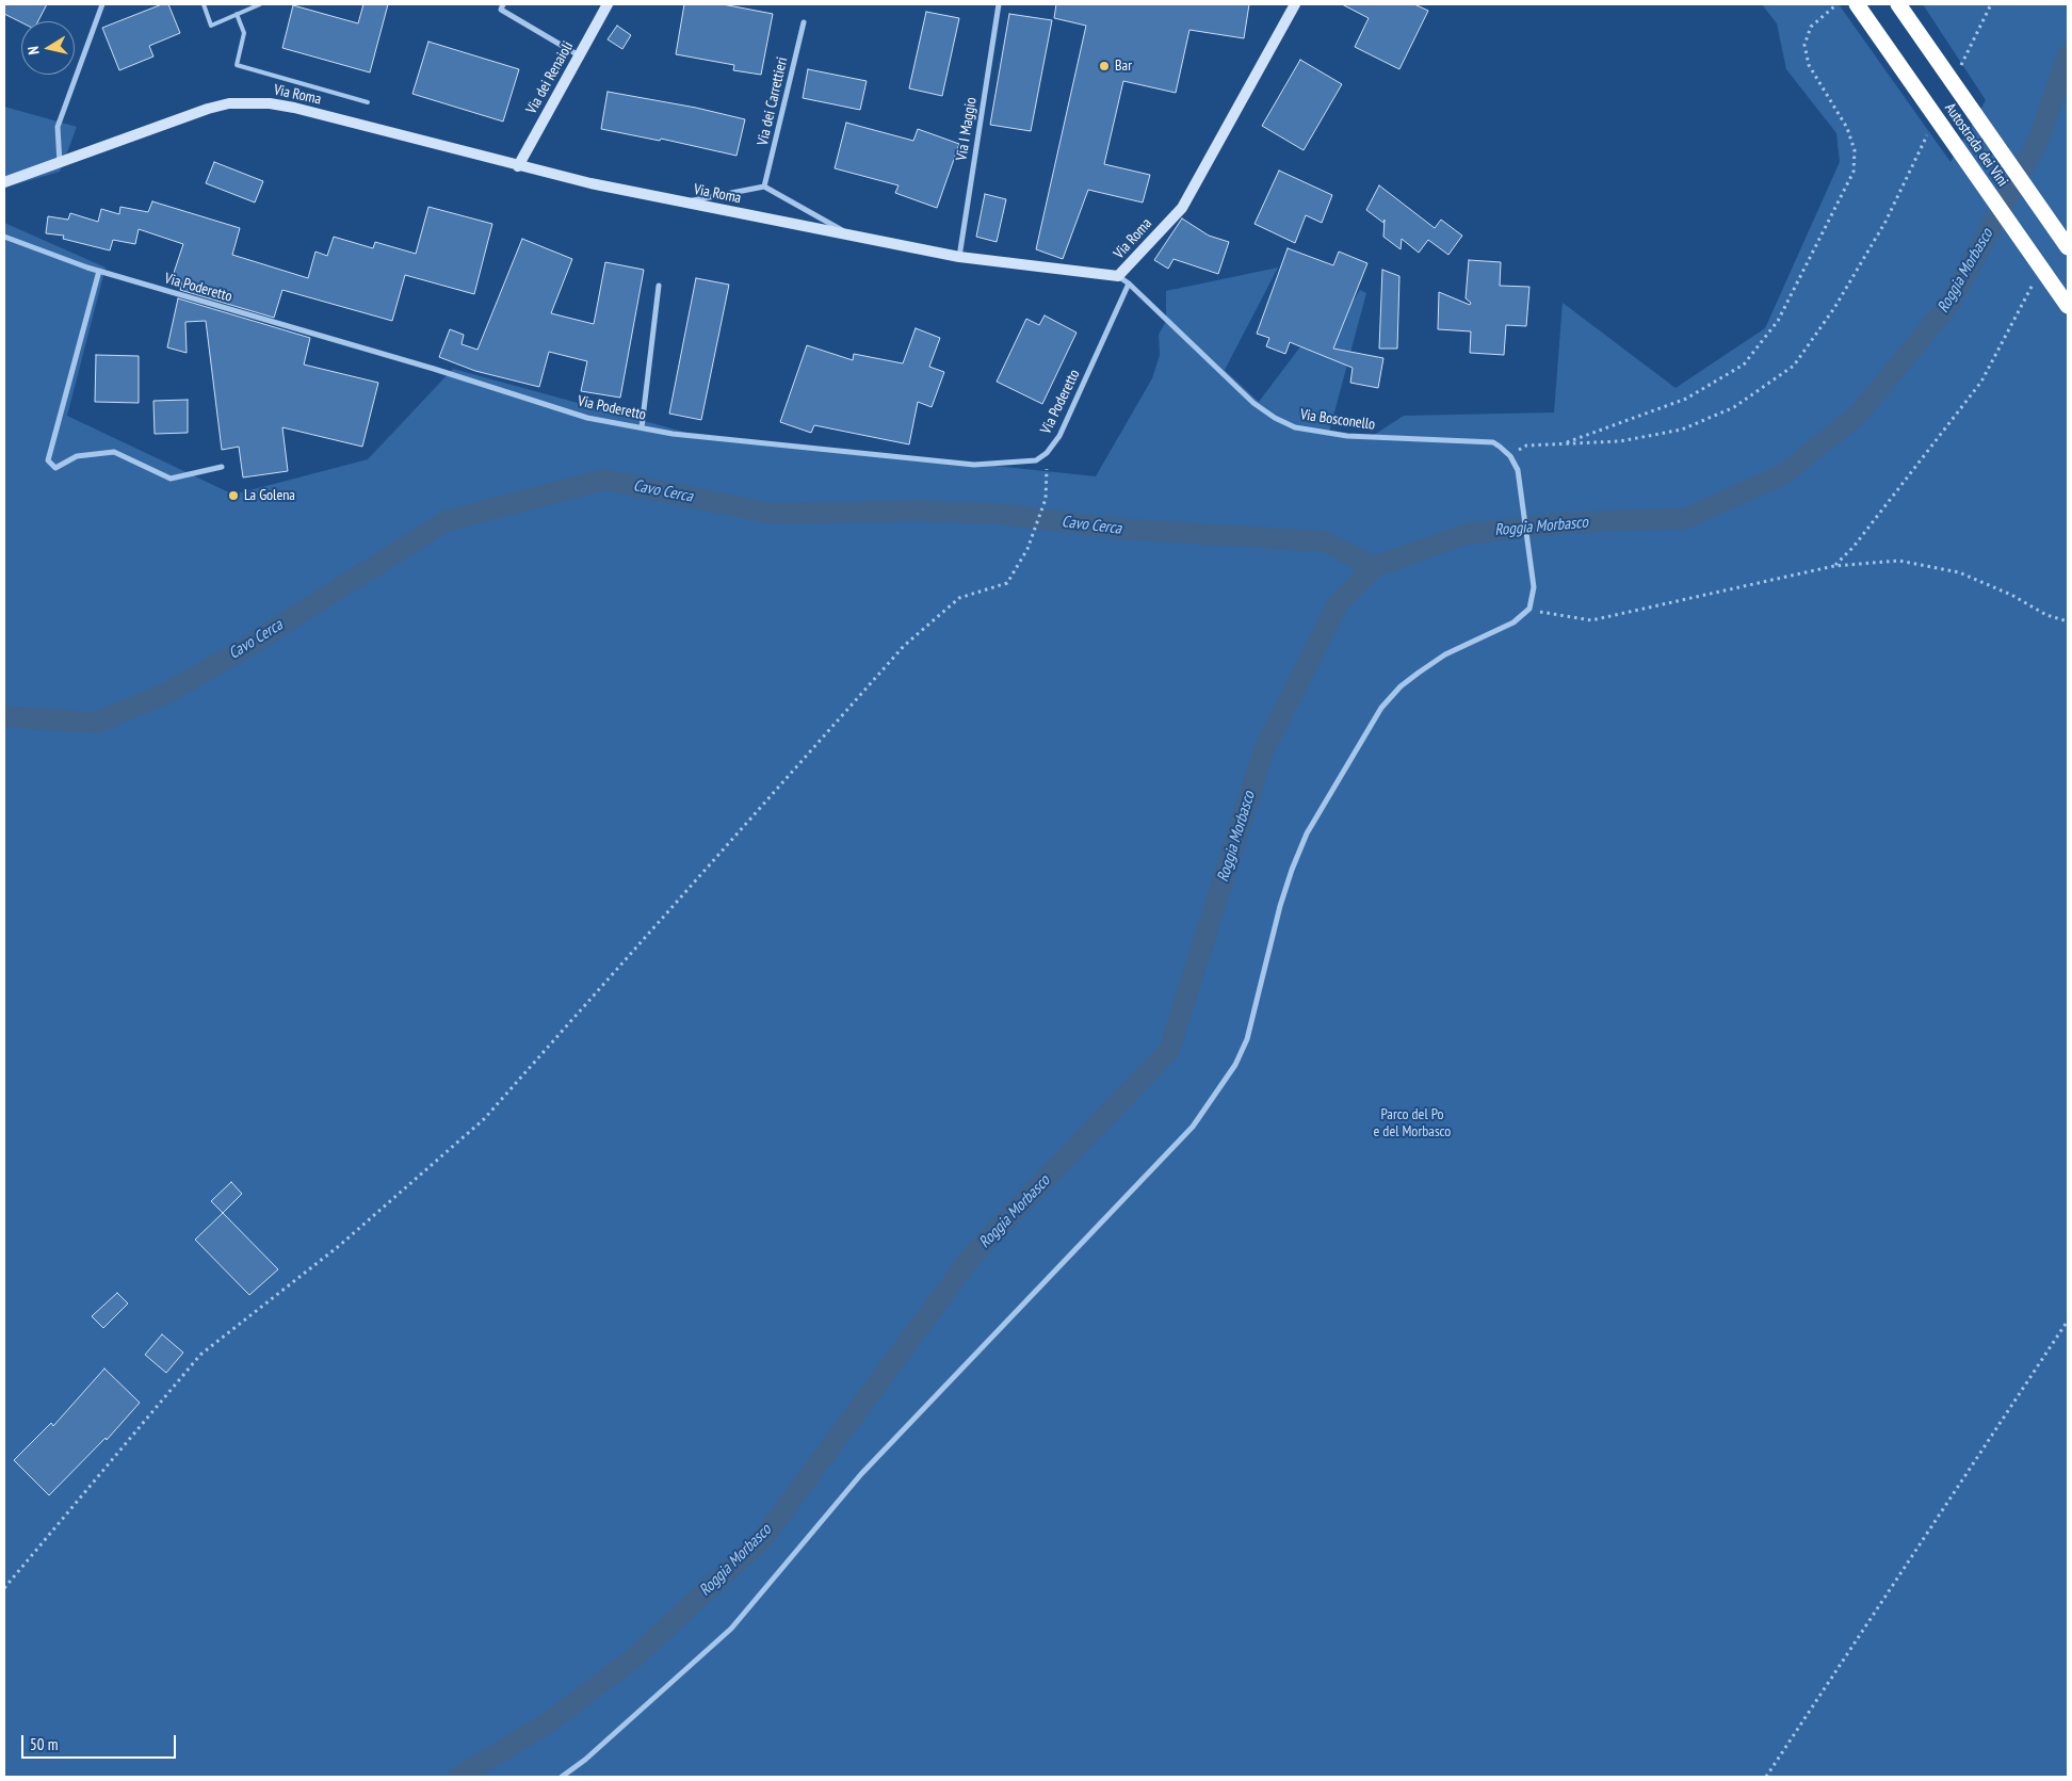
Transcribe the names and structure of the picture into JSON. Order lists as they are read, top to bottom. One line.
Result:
{"streets":{"highway":["Autostrada dei Vini"],"street":["Via dei Renaioli","Via Roma","Via dei Carrettieri","Via I Maggio","Via Poderetto","Via Bosconello"]},"crossings":[["Via dei Renaioli","Via Roma"],["Via Roma","Via I Maggio"],["Via Roma","Via Bosconello"],["Via Poderetto","Via Bosconello"]],"water":["Roggia Morbasco","Cavo Cerca"],"parks":["Parco del Po e del Morbasco"],"places":["Bar","La Golena"],"scale_bar":"50 m","north":"left"}
